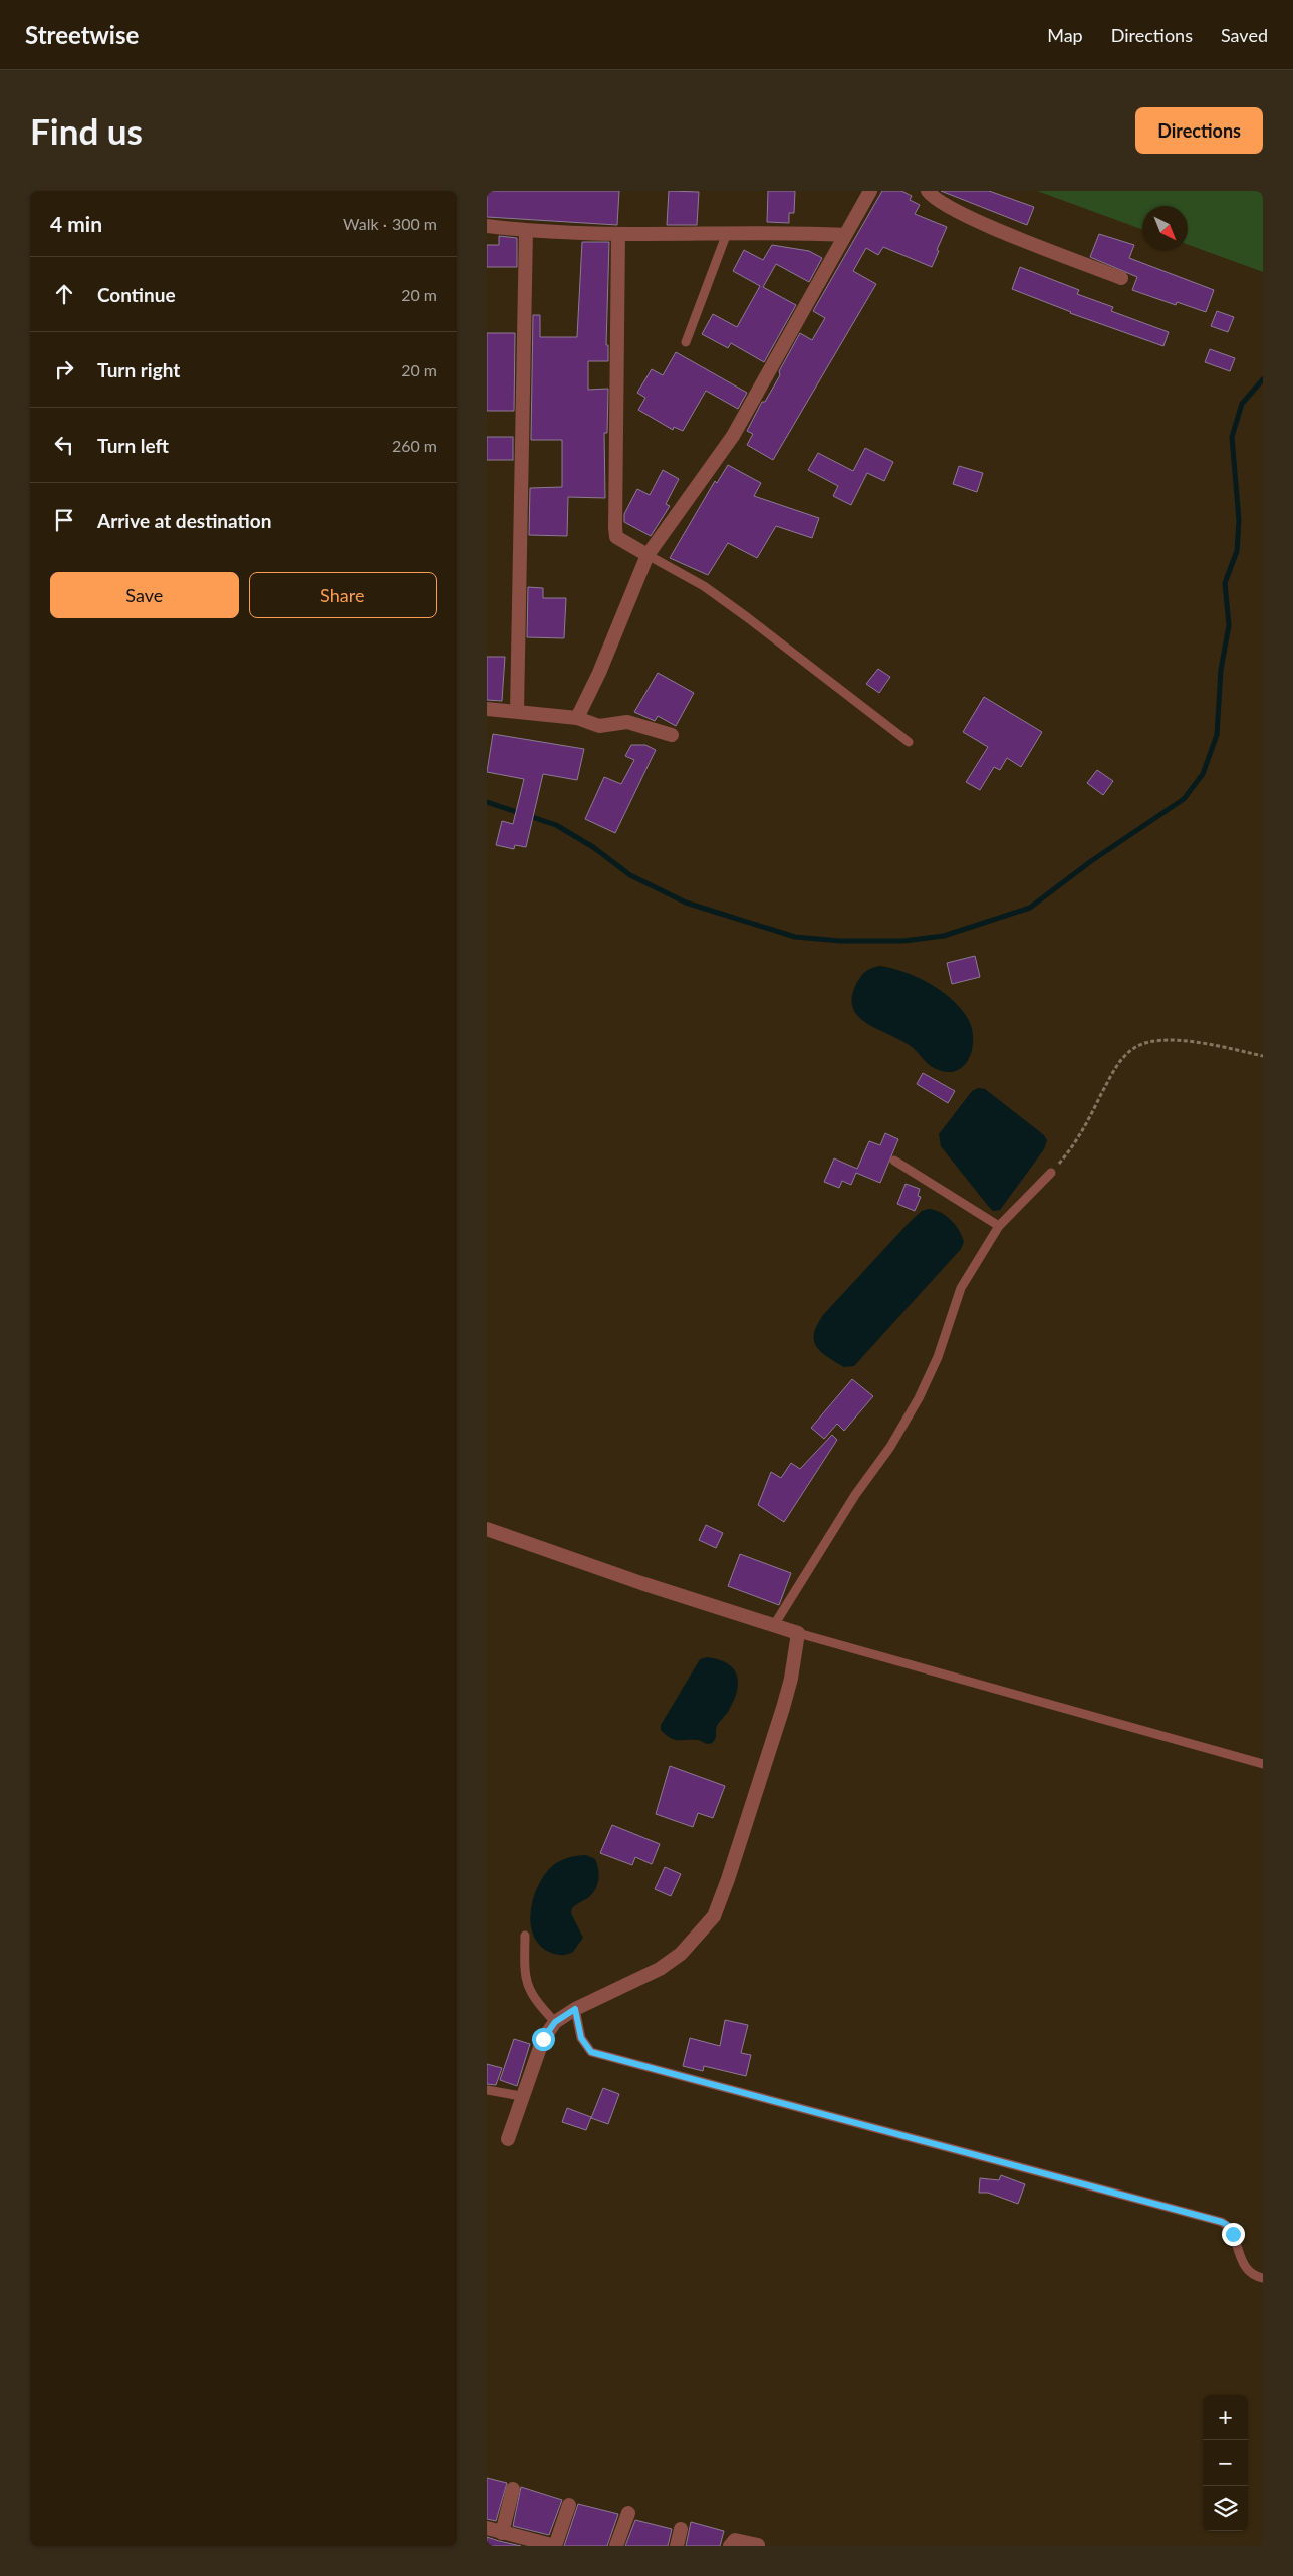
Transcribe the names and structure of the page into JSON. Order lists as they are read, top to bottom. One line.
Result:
{"north":"bottom right","page":{"header":"Streetwise","nav":["Map","Directions","Saved"],"buttons":["Directions",["Save","Share"]],"title":"Find us","heading":["4 min","Walk · 300 m"],"list":[["Continue","20 m"],["Turn right","20 m"],["Turn left","260 m"],"Arrive at destination"],"map_buttons":["+","−"]}}
